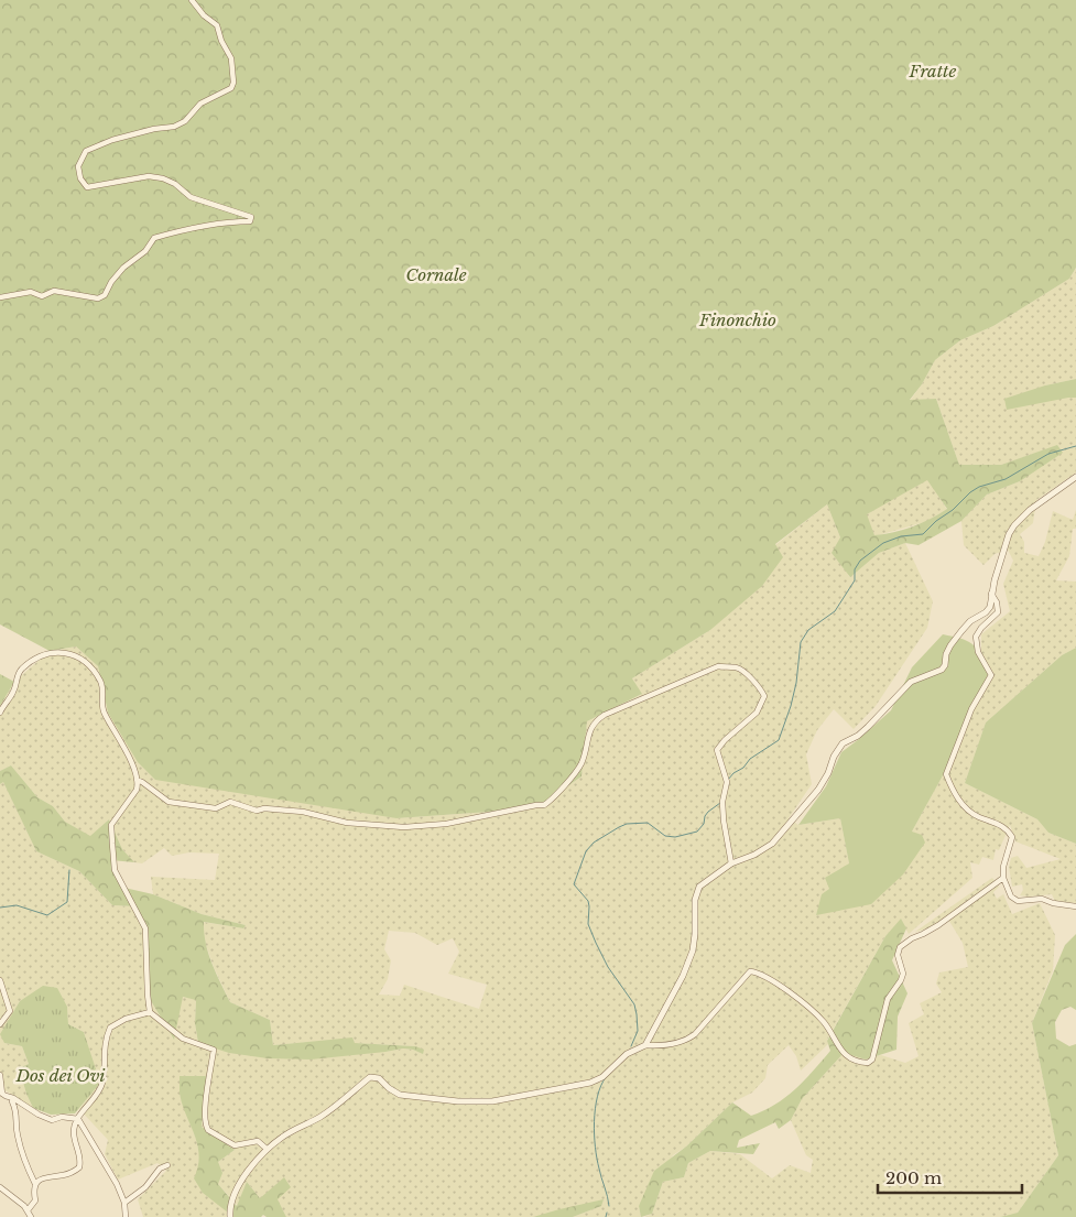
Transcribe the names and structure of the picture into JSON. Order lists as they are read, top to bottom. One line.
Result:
{"parks":["Fratte","Cornale","Finonchio","Dos dei Ovi"],"scale_bar":"200 m"}
